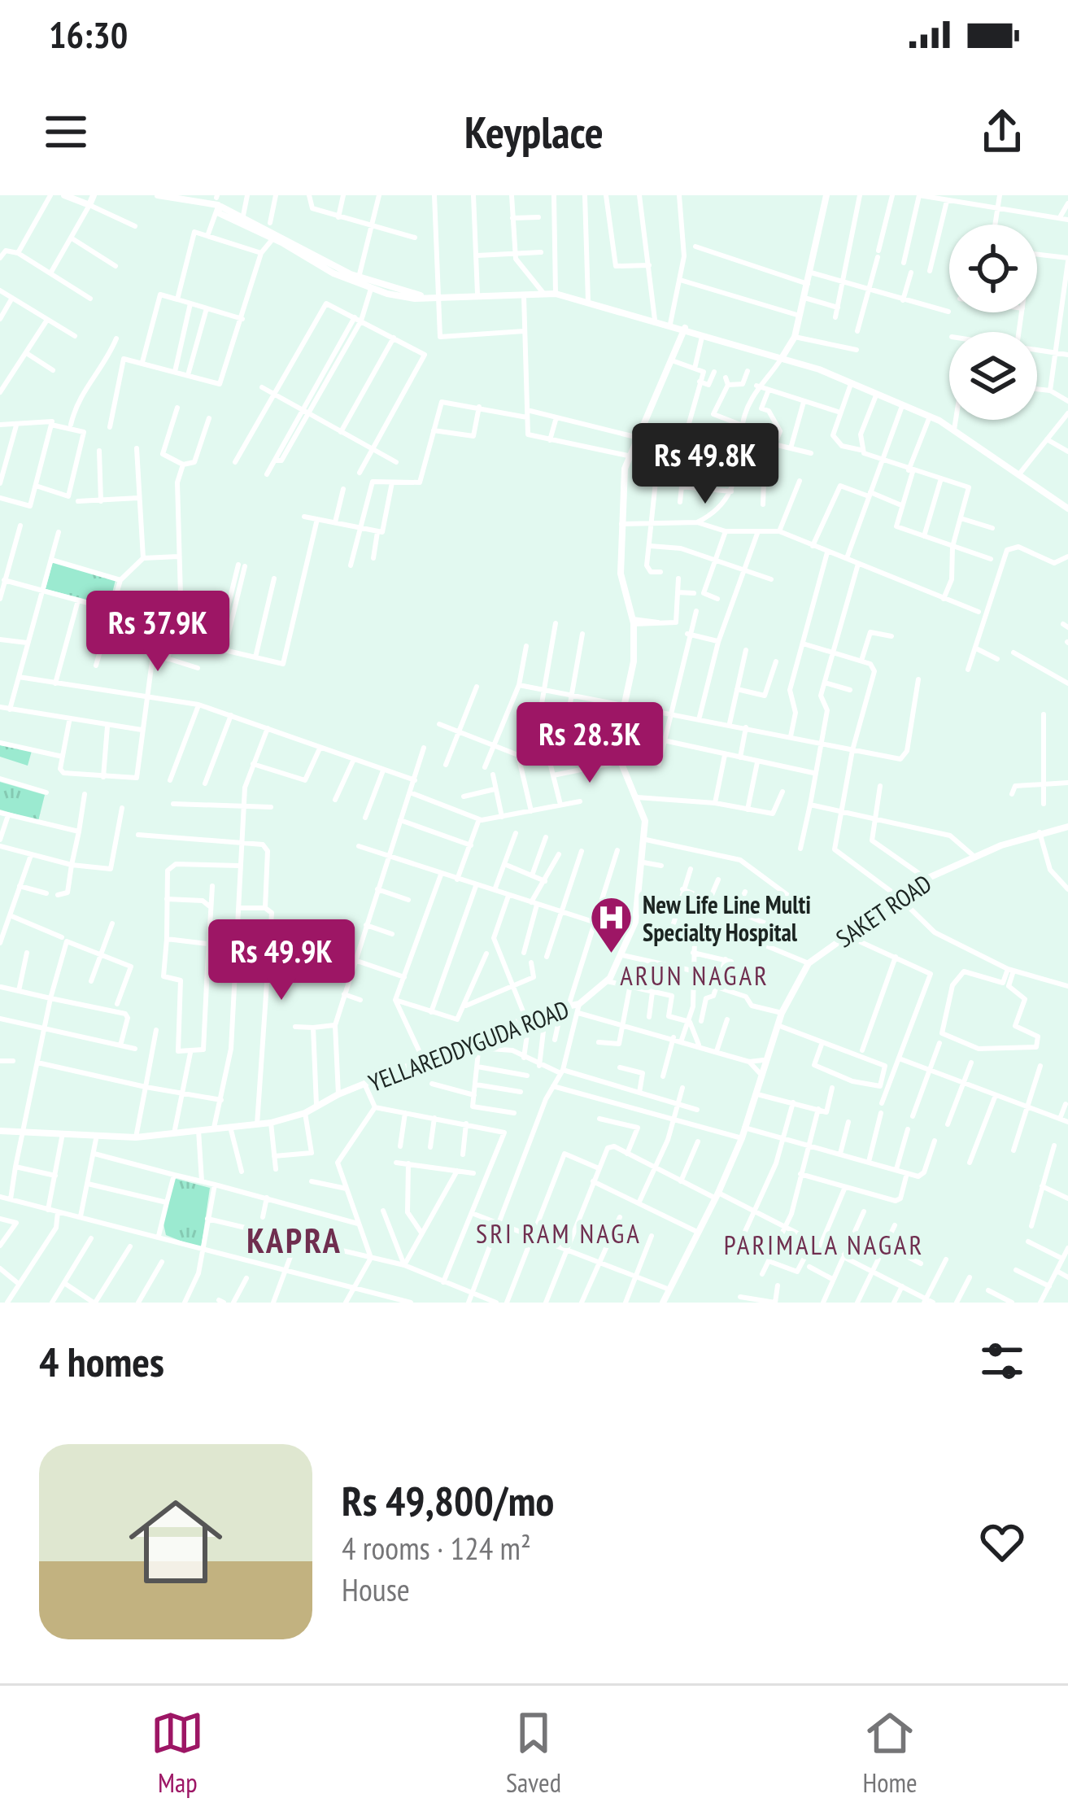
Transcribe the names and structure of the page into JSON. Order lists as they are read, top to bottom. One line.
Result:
{"streets":{"street":["SAKET ROAD","YELLAREDDYGUDA ROAD"]},"districts":["ARUN NAGAR","SRI RAM NAGA","KAPRA","PARIMALA NAGAR"],"places":{"hospital":["New Life Line Multi Specialty Hospital"]},"page":{"status":"16:30","header":"Keyplace","price":["Rs 49.8K","Rs 37.9K","Rs 28.3K","Rs 49.9K"],"heading":"4 homes","list":[{"name":"Rs 49,800/mo","note":"4 rooms · 124 m² · House"}],"tabs":["Map","Saved","Home"]}}
